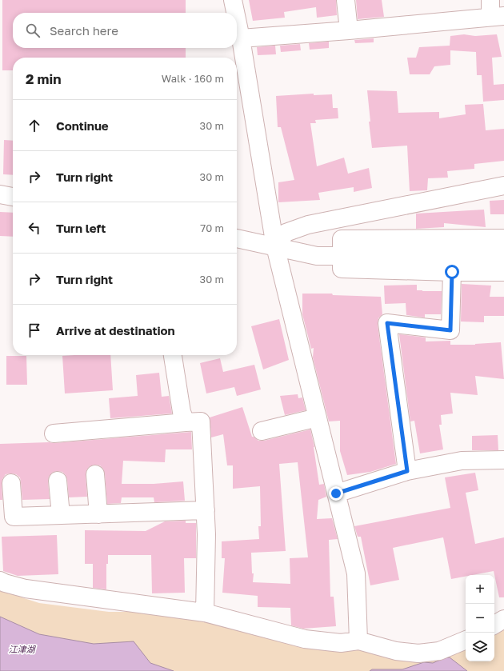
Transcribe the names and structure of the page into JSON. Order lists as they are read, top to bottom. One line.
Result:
{"water":["江津湖"],"page":{"search":"Search here","heading":["2 min","Walk · 160 m"],"list":[["Continue","30 m"],["Turn right","30 m"],["Turn left","70 m"],["Turn right","30 m"],"Arrive at destination"],"map_buttons":["+","−"]}}
